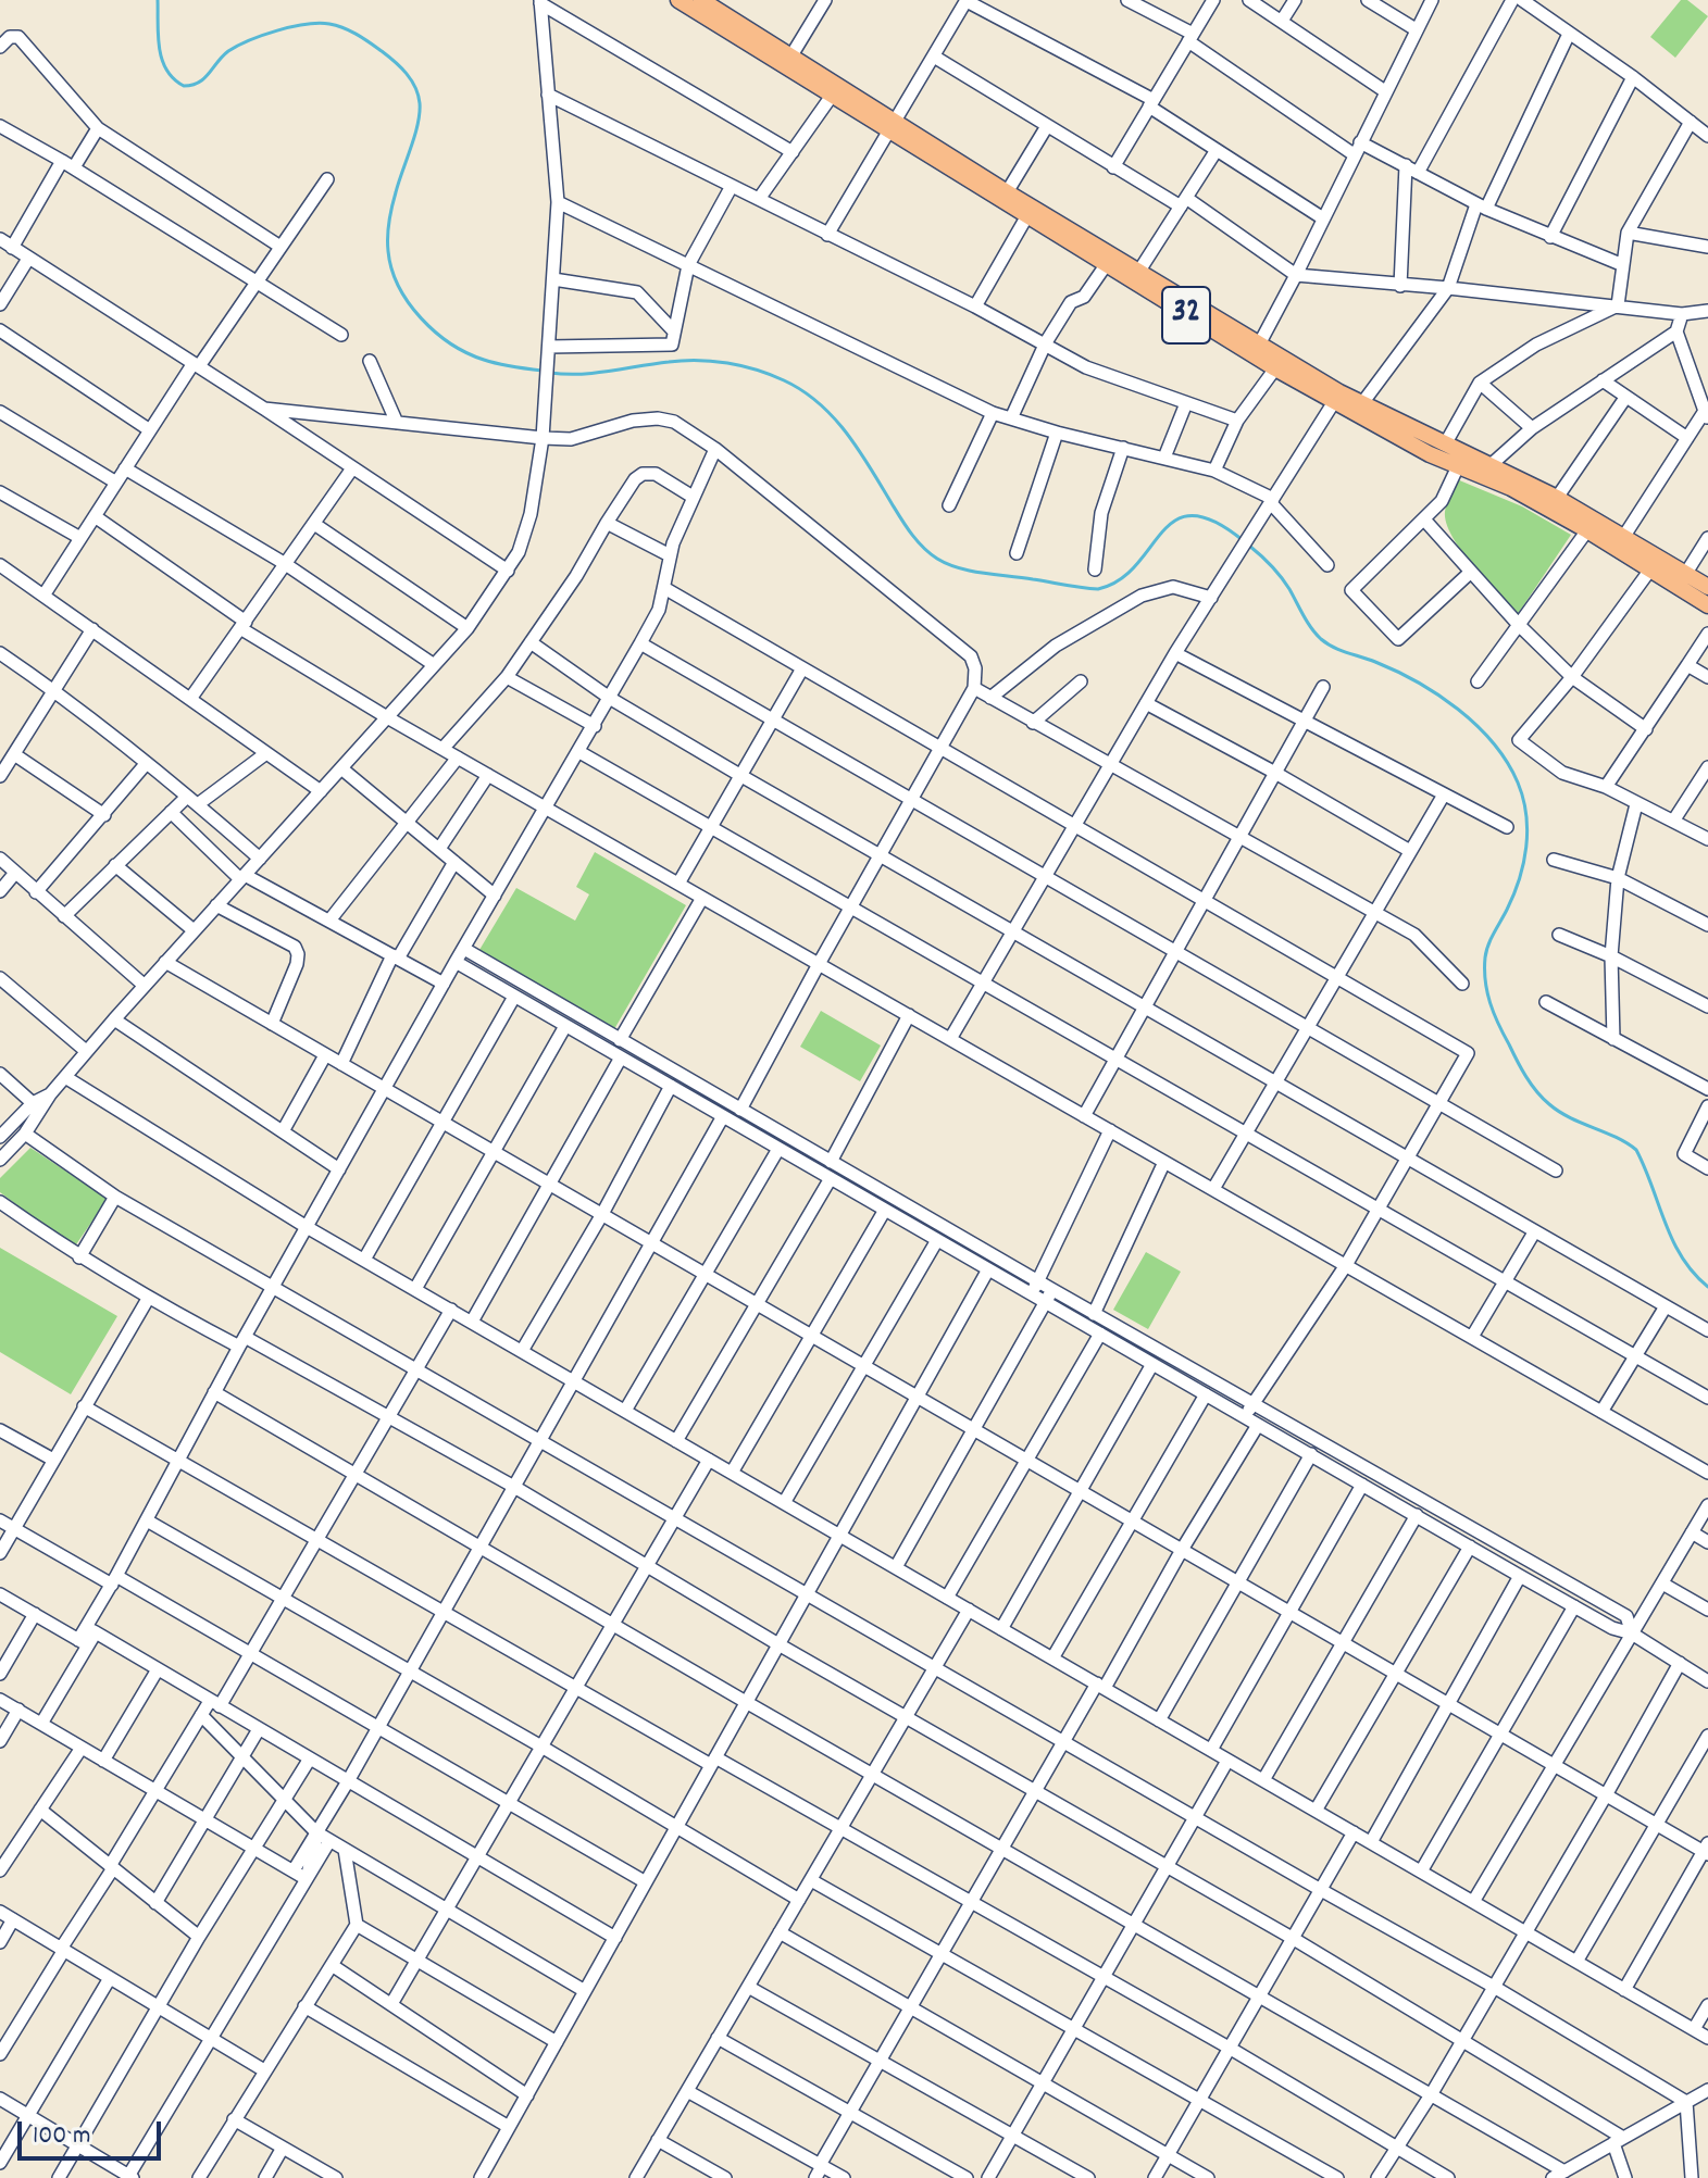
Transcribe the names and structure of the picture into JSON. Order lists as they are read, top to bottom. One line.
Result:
{"streets":{"main road":["32"]},"scale_bar":"100 m"}
